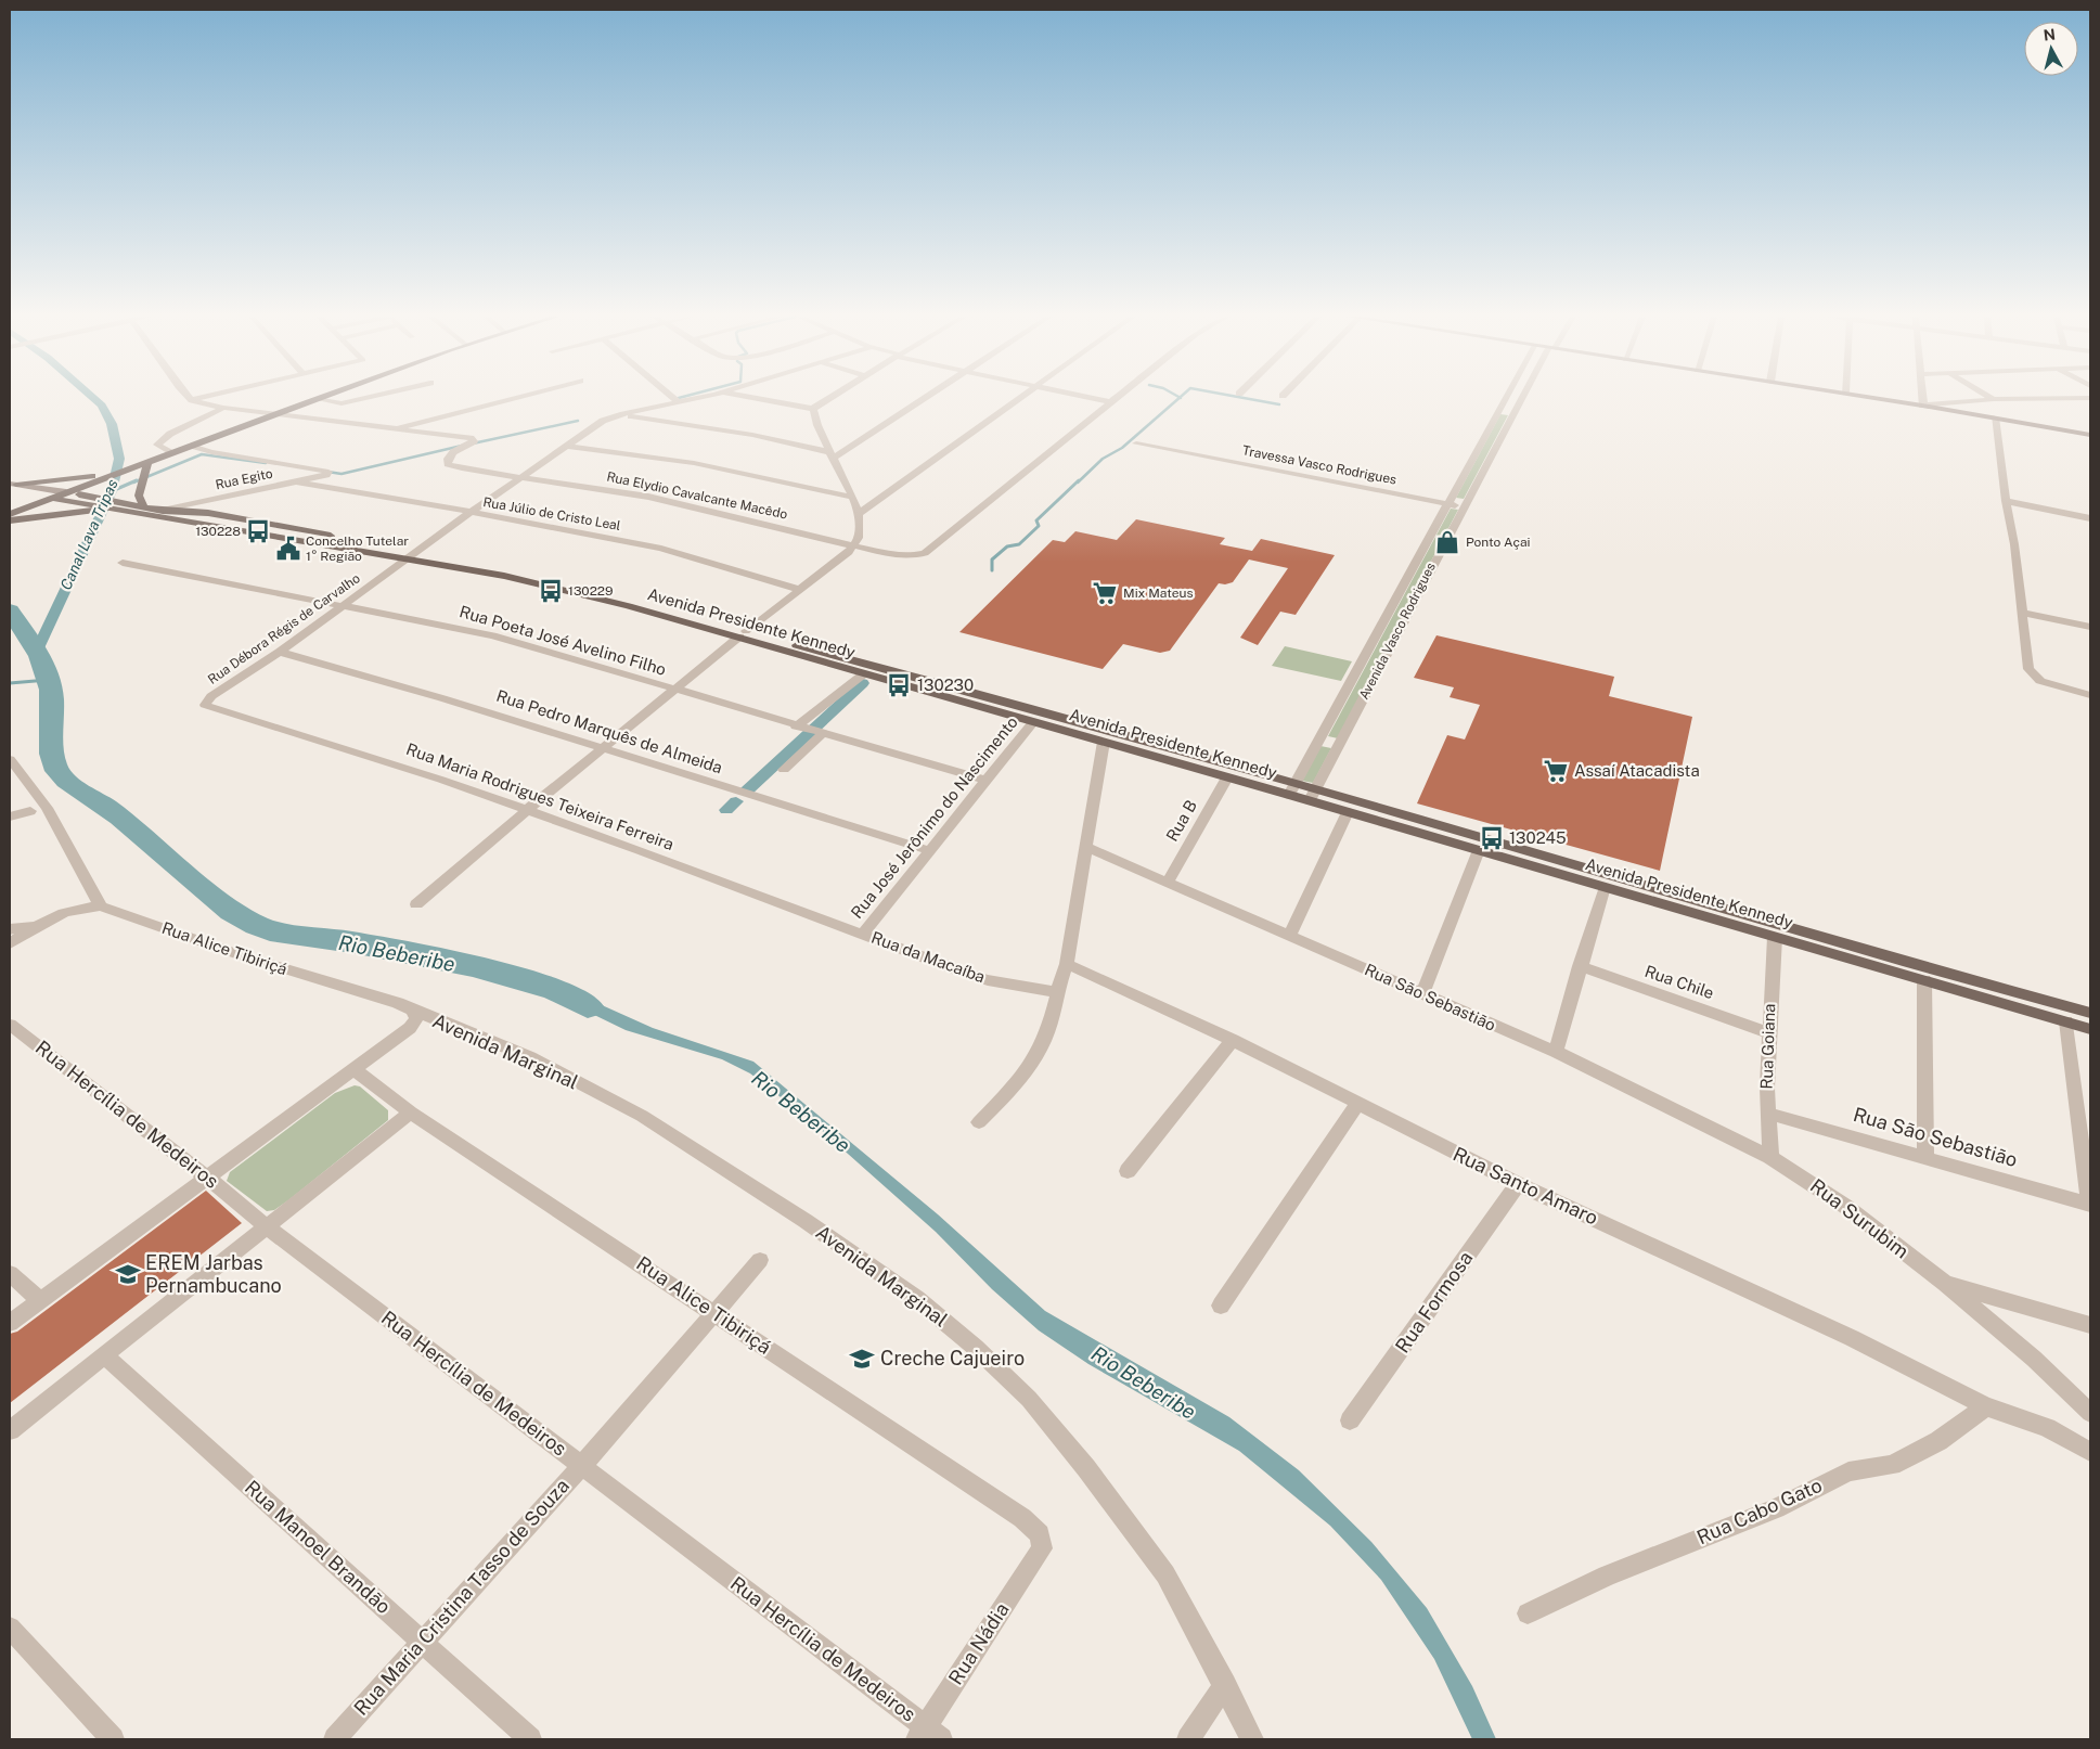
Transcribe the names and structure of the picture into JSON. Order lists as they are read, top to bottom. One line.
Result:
{"streets":{"main road":["Avenida Presidente Kennedy"],"street":["Travessa Vasco Rodrigues","Rua Egito","Rua Elydio Cavalcante Macêdo","Rua Júlio de Cristo Leal","Rua Débora Régis de Carvalho","Avenida Vasco Rodrigues","Rua Poeta José Avelino Filho","Rua Pedro Marquês de Almeida","Rua Maria Rodrigues Teixeira Ferreira","Rua José Jerônimo do Nascimento","Rua B","Rua Alice Tibiriçá","Rua da Macaíba","Rua Chile","Rua São Sebastião","Rua Goiana","Avenida Marginal","Rua Hercília de Medeiros","Rua Santo Amaro","Rua Surubim","Rua Formosa","Rua Cabo Gato","Rua Manoel Brandão","Rua Maria Cristina Tasso de Souza","Rua Nádia"]},"crossings":[["Travessa Vasco Rodrigues","Avenida Vasco Rodrigues"],["Rua Egito","Rua Júlio de Cristo Leal"],["Rua Egito","Avenida Presidente Kennedy"],["Rua Elydio Cavalcante Macêdo","Rua Débora Régis de Carvalho"],["Rua Júlio de Cristo Leal","Rua Débora Régis de Carvalho"],["Avenida Presidente Kennedy","Rua Débora Régis de Carvalho"],["Avenida Presidente Kennedy","Avenida Vasco Rodrigues"],["Avenida Presidente Kennedy","Rua José Jerônimo do Nascimento"],["Avenida Presidente Kennedy","Rua B"],["Avenida Presidente Kennedy","Rua Goiana"],["Rua Débora Régis de Carvalho","Rua Poeta José Avelino Filho"],["Rua Débora Régis de Carvalho","Rua Pedro Marquês de Almeida"],["Rua Débora Régis de Carvalho","Rua Maria Rodrigues Teixeira Ferreira"],["Rua Poeta José Avelino Filho","Rua José Jerônimo do Nascimento"],["Rua Pedro Marquês de Almeida","Rua José Jerônimo do Nascimento"],["Rua Maria Rodrigues Teixeira Ferreira","Rua José Jerônimo do Nascimento"],["Rua Maria Rodrigues Teixeira Ferreira","Rua da Macaíba"],["Rua José Jerônimo do Nascimento","Rua da Macaíba"],["Rua B","Rua São Sebastião"],["Rua Alice Tibiriçá","Avenida Marginal"],["Rua Alice Tibiriçá","Rua Maria Cristina Tasso de Souza"],["Rua Alice Tibiriçá","Rua Nádia"],["Rua da Macaíba","Rua Santo Amaro"],["Rua Chile","Rua Goiana"],["Rua São Sebastião","Rua Goiana"],["Rua São Sebastião","Rua Surubim"],["Rua Goiana","Rua Surubim"],["Rua Hercília de Medeiros","Rua Maria Cristina Tasso de Souza"],["Rua Hercília de Medeiros","Rua Nádia"],["Rua Santo Amaro","Rua Formosa"],["Rua Santo Amaro","Rua Cabo Gato"],["Rua Manoel Brandão","Rua Maria Cristina Tasso de Souza"]],"water":["Canal Lava Tripas","Rio Beberibe"],"places":{"bus stop":["130228","130229","130230","130245"],"shop":["Ponto Açai"],"public building":["Concelho Tutelar 1° Região"],"supermarket":["Mix Mateus","Assaí Atacadista"],"school or university":["EREM Jarbas Pernambucano","Creche Cajueiro"]},"north":"top"}
